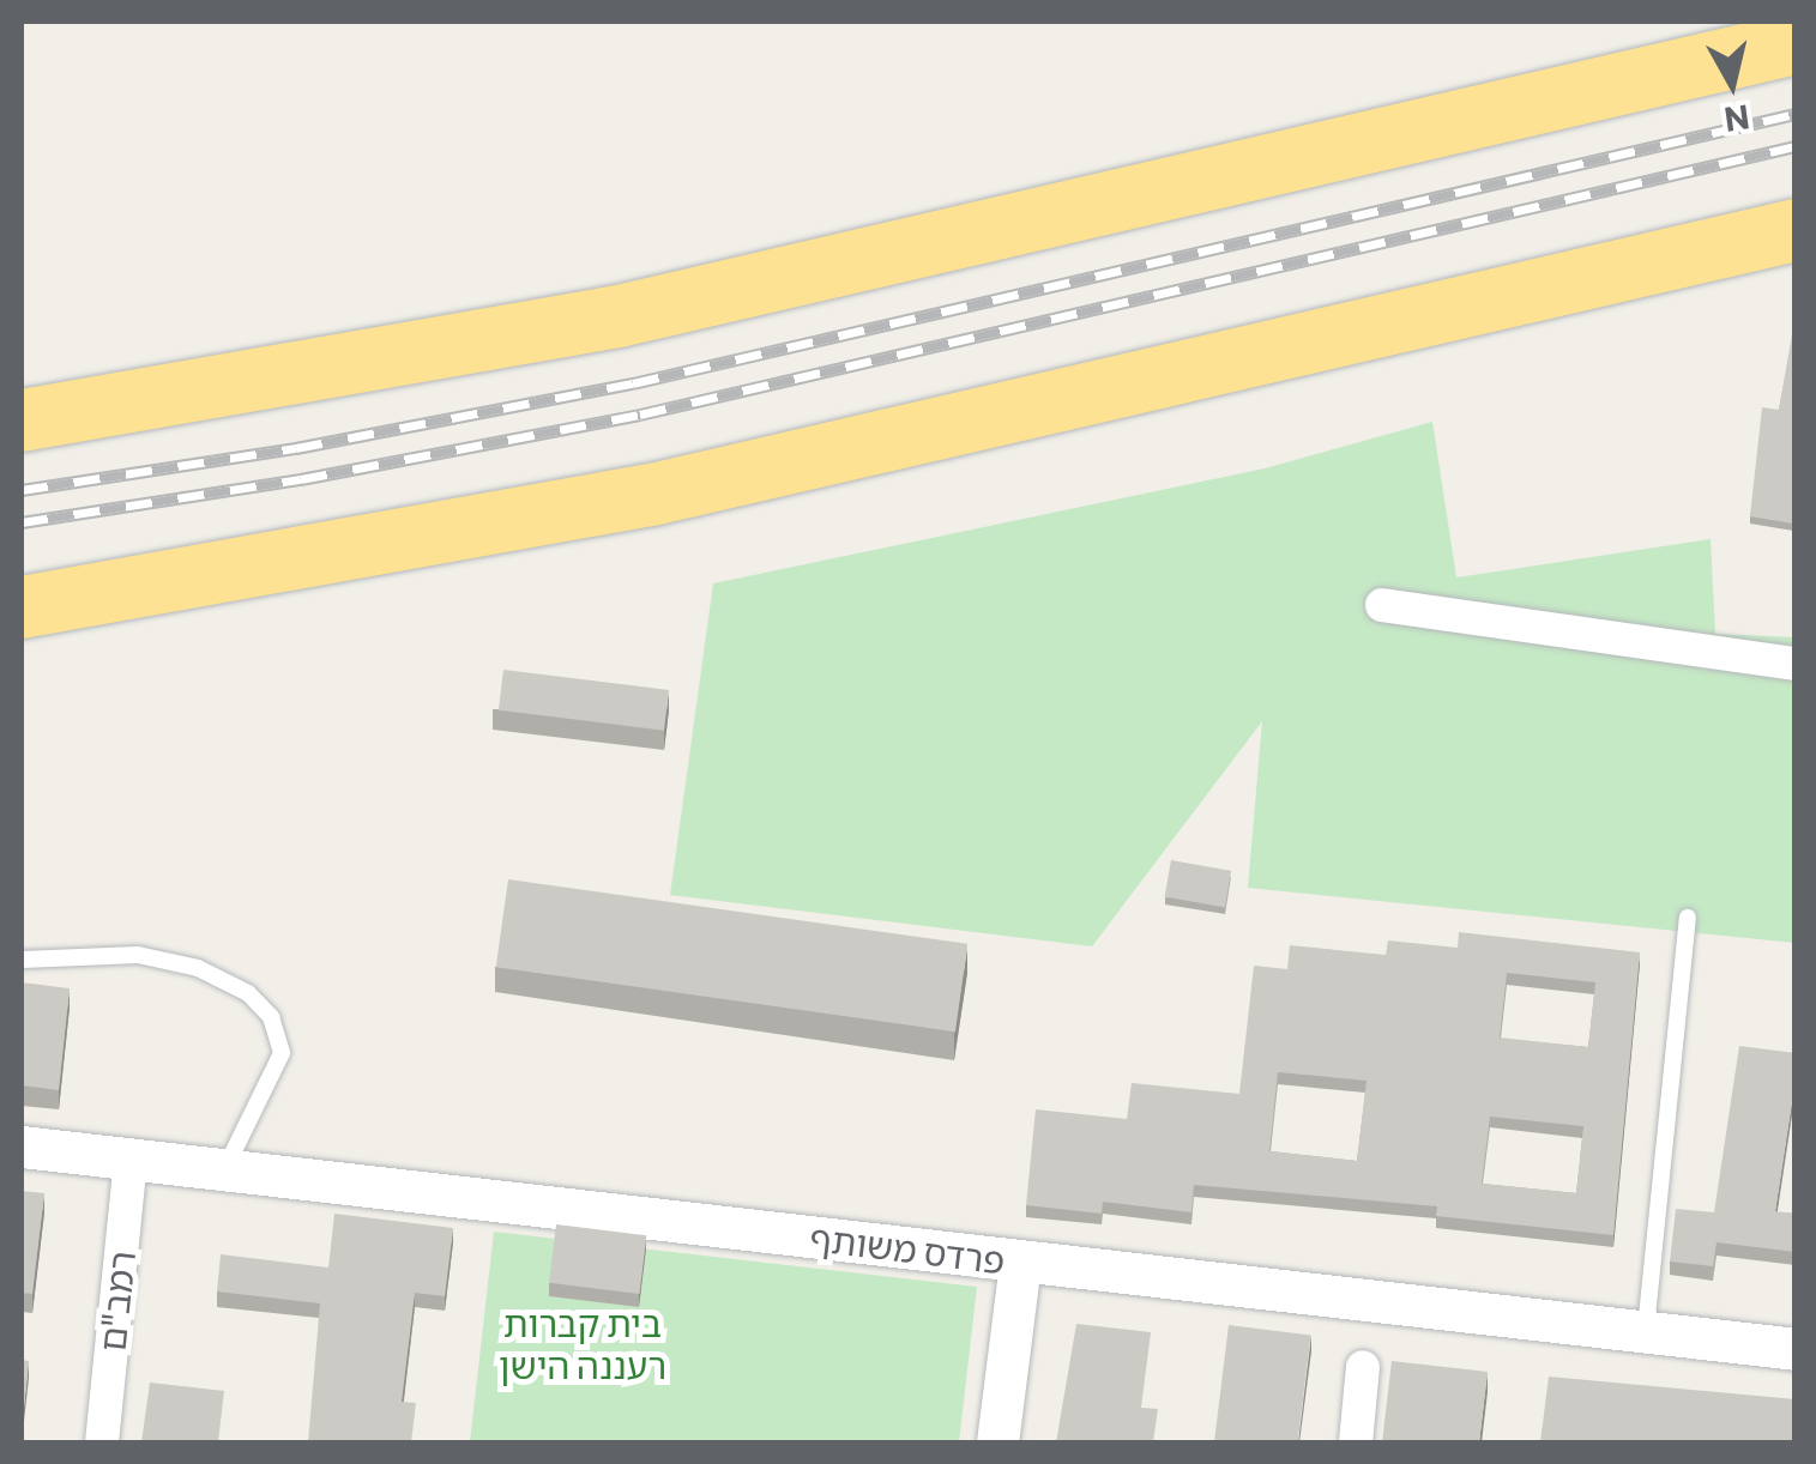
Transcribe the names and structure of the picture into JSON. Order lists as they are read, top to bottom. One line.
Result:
{"streets":{"street":["פרדס משותף","רמב\"ם"]},"crossings":[["פרדס משותף","רמב\"ם"]],"parks":["בית קברות רעננה הישן"],"north":"bottom"}
